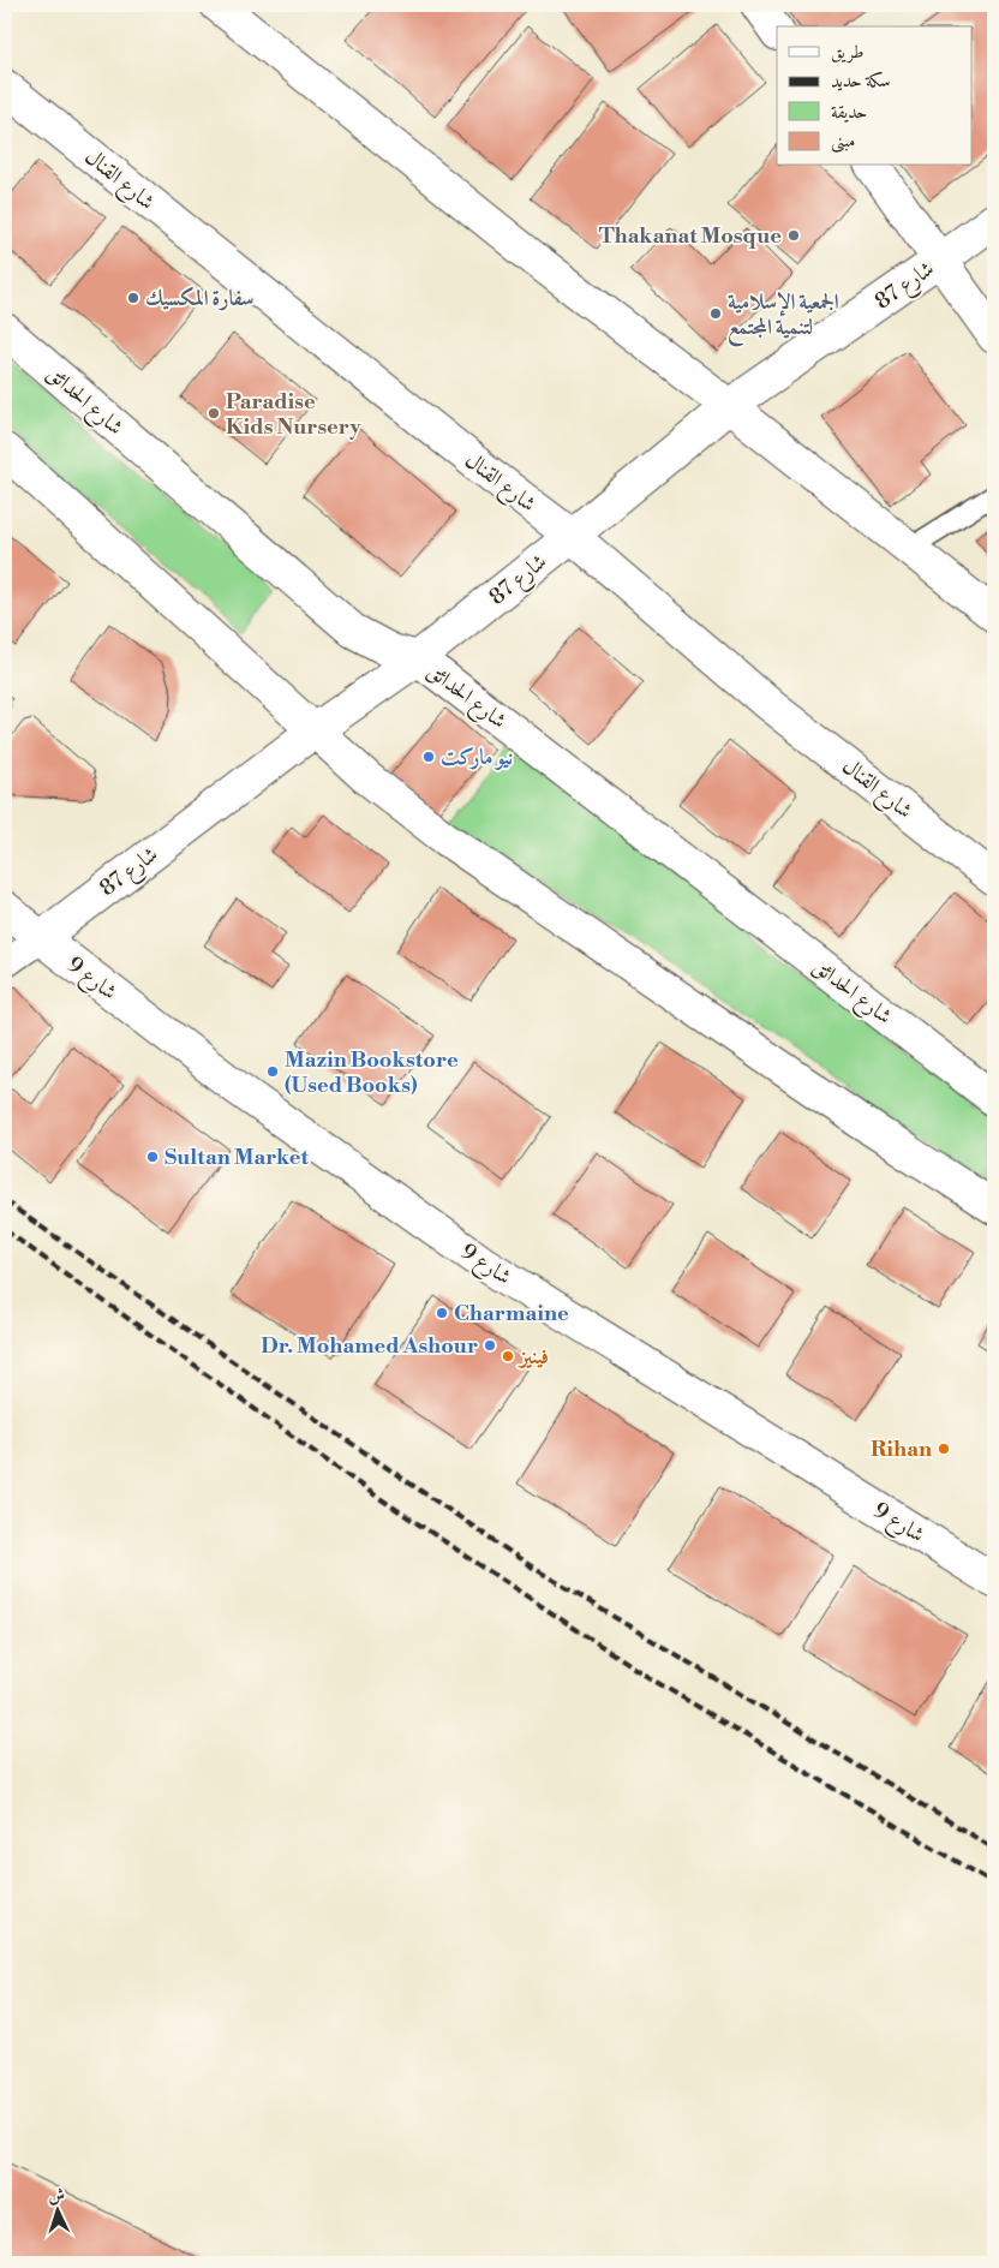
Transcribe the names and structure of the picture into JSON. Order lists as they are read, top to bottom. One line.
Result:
{"streets":{"street":["شارع القنال","شارع 87","شارع الحدائق","شارع 9"]},"crossings":[["شارع القنال","شارع 87"],["شارع 87","شارع الحدائق"],["شارع 87","شارع 9"]],"places":["Thakanat Mosque","سفارة المكسيك","الجمعية الإسلامية لتنمية المجتمع","Paradise Kids Nursery","نيو ماركت","Mazin Bookstore (Used Books)","Sultan Market","Charmaine","Dr. Mohamed Ashour","فينيز","Rihan"],"legend":["طريق","سكة حديد","حديقة","مبنى"],"north":"top"}
